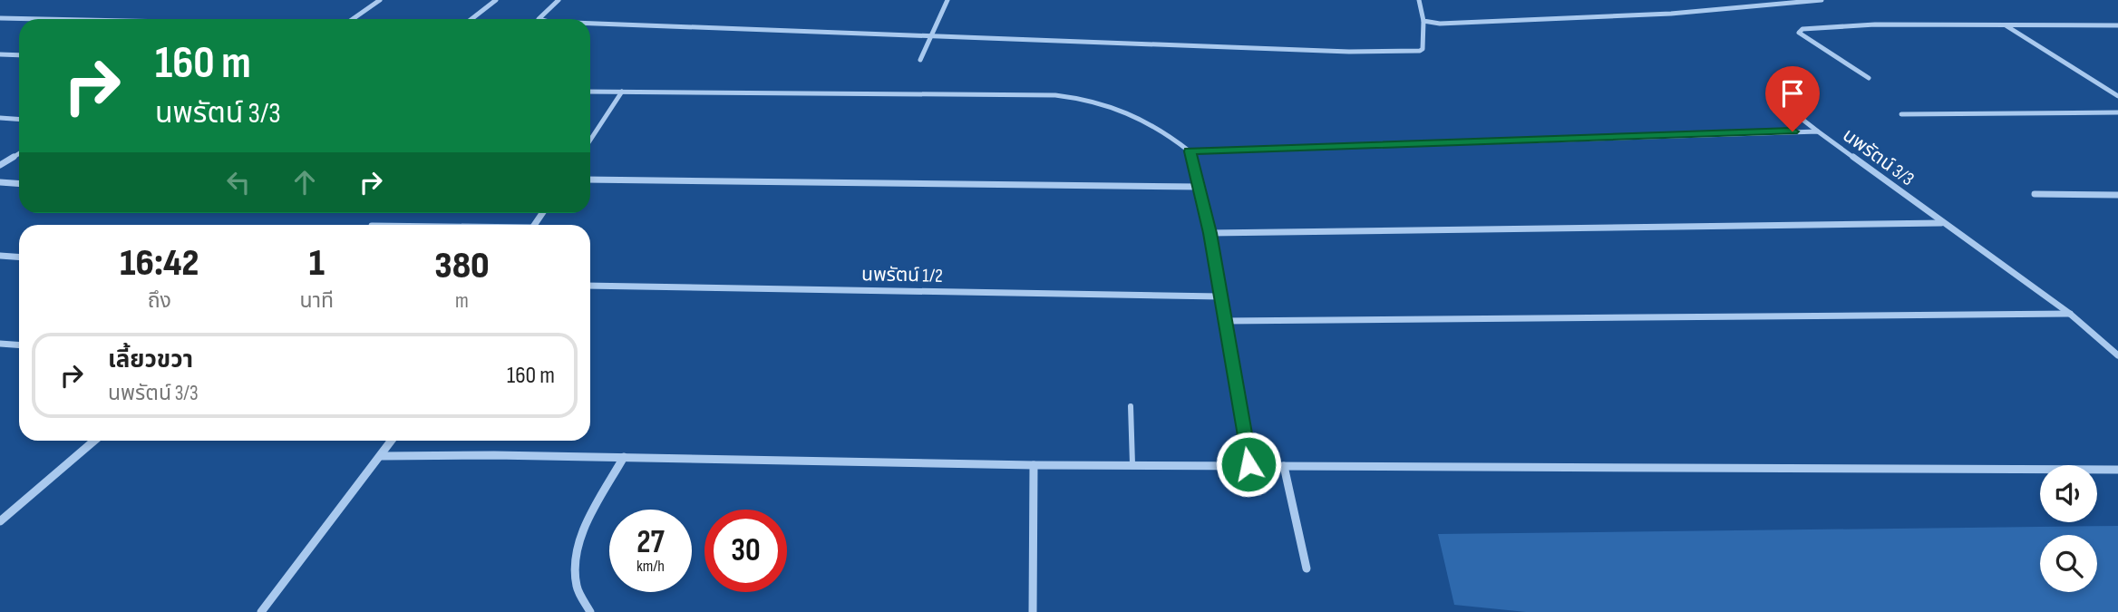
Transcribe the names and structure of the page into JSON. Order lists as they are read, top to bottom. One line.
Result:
{"streets":{"street":["นพรัตน์ 3/3","นพรัตน์ 1/2"]},"page":{"turn":["160 m","นพรัตน์ 3/3"],"eta":["16:42","ถึง","1","นาที","380","m"],"list":[{"name":"เลี้ยวขวา","note":"นพรัตน์ 3/3","value":"160 m"}],"speed":"27 km/h","limit":"30"}}
